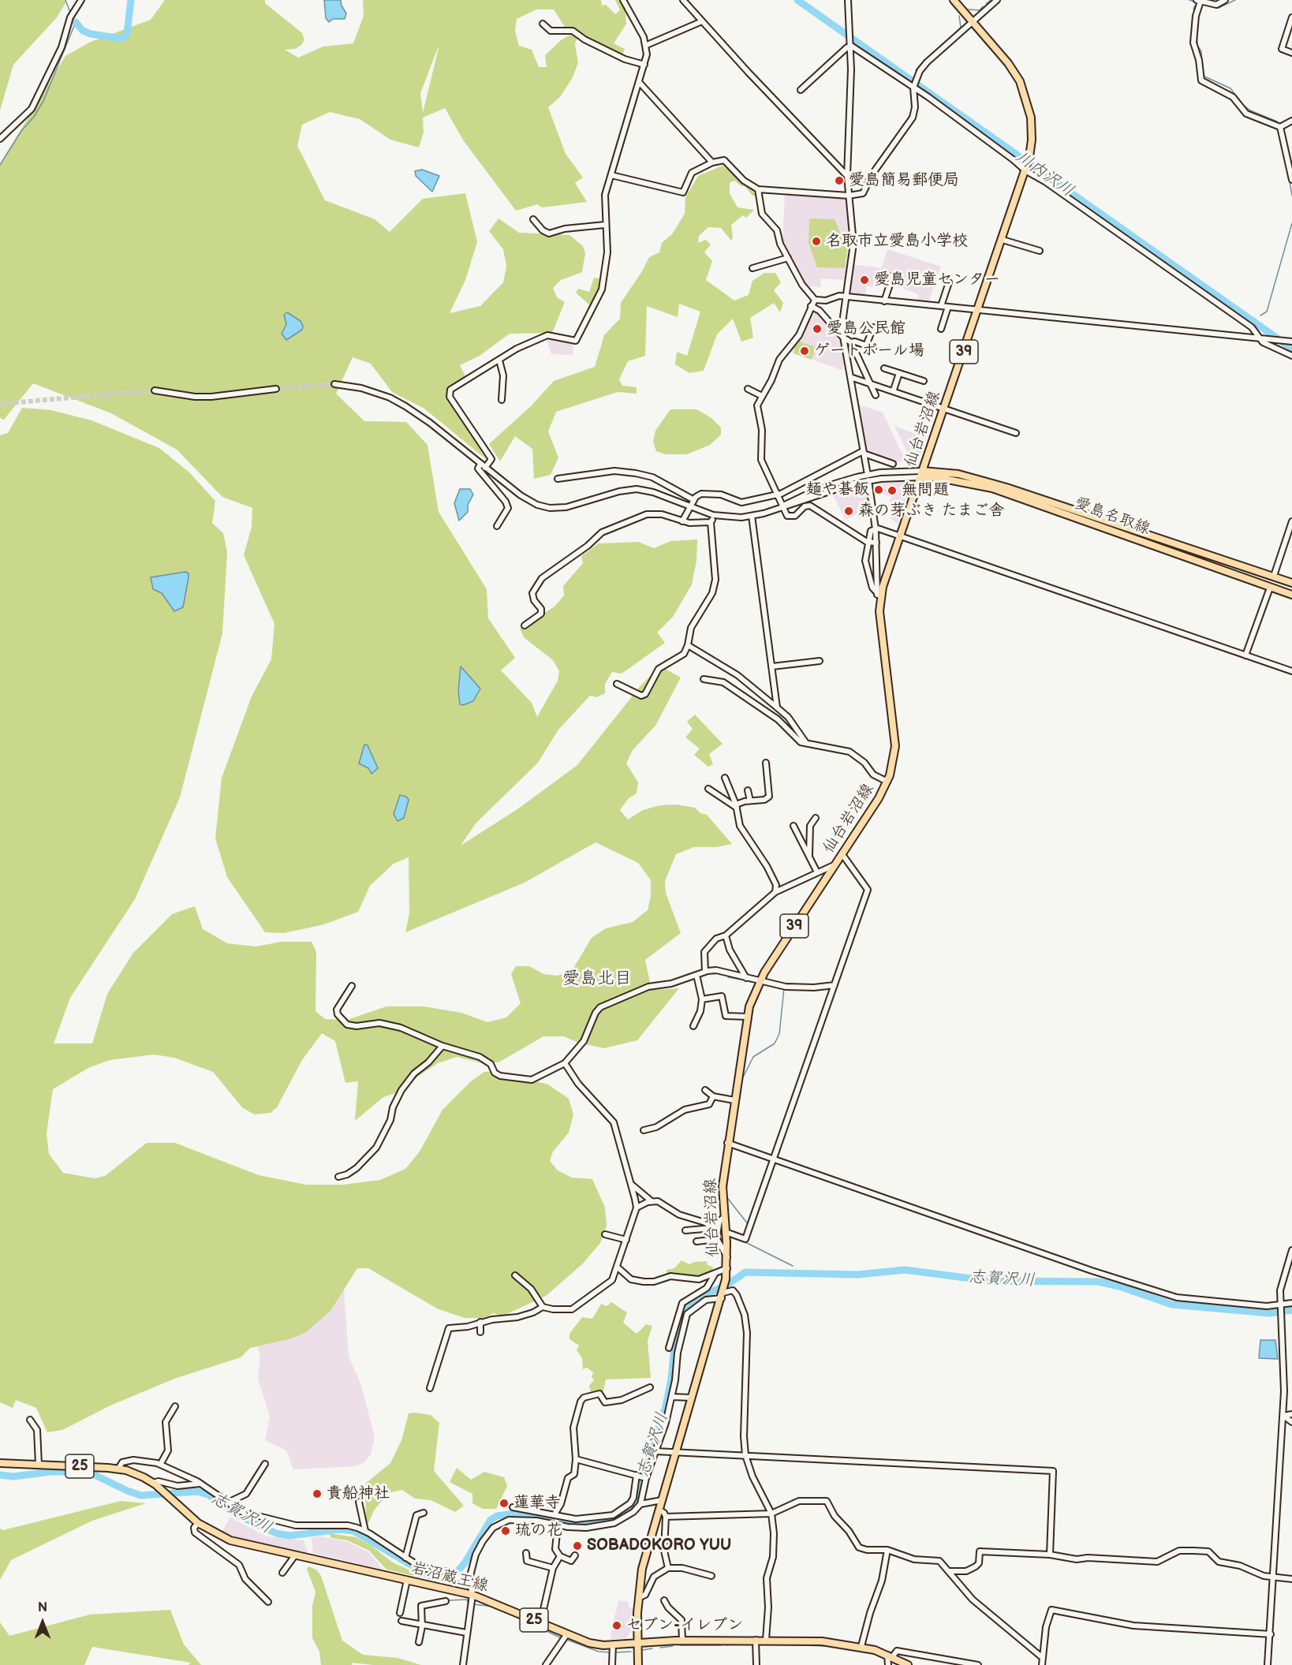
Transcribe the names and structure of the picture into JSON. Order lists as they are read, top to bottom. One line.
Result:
{"streets":{"main road":["39","仙台岩沼線","愛島名取線","25","岩沼蔵王線"]},"crossings":[["仙台岩沼線","愛島名取線"],["仙台岩沼線","岩沼蔵王線"]],"districts":["愛島北目"],"water":["川内沢川","志賀沢川"],"places":["愛島簡易郵便局","名取市立愛島小学校","愛島児童センター","愛島公民館","ゲートボール場","麺や碁飯","無問題","森の芽ぶき たまご舎","貴船神社","蓮華寺","琉の花","SOBADOKORO YUU","セブン-イレブン"],"north":"top"}
